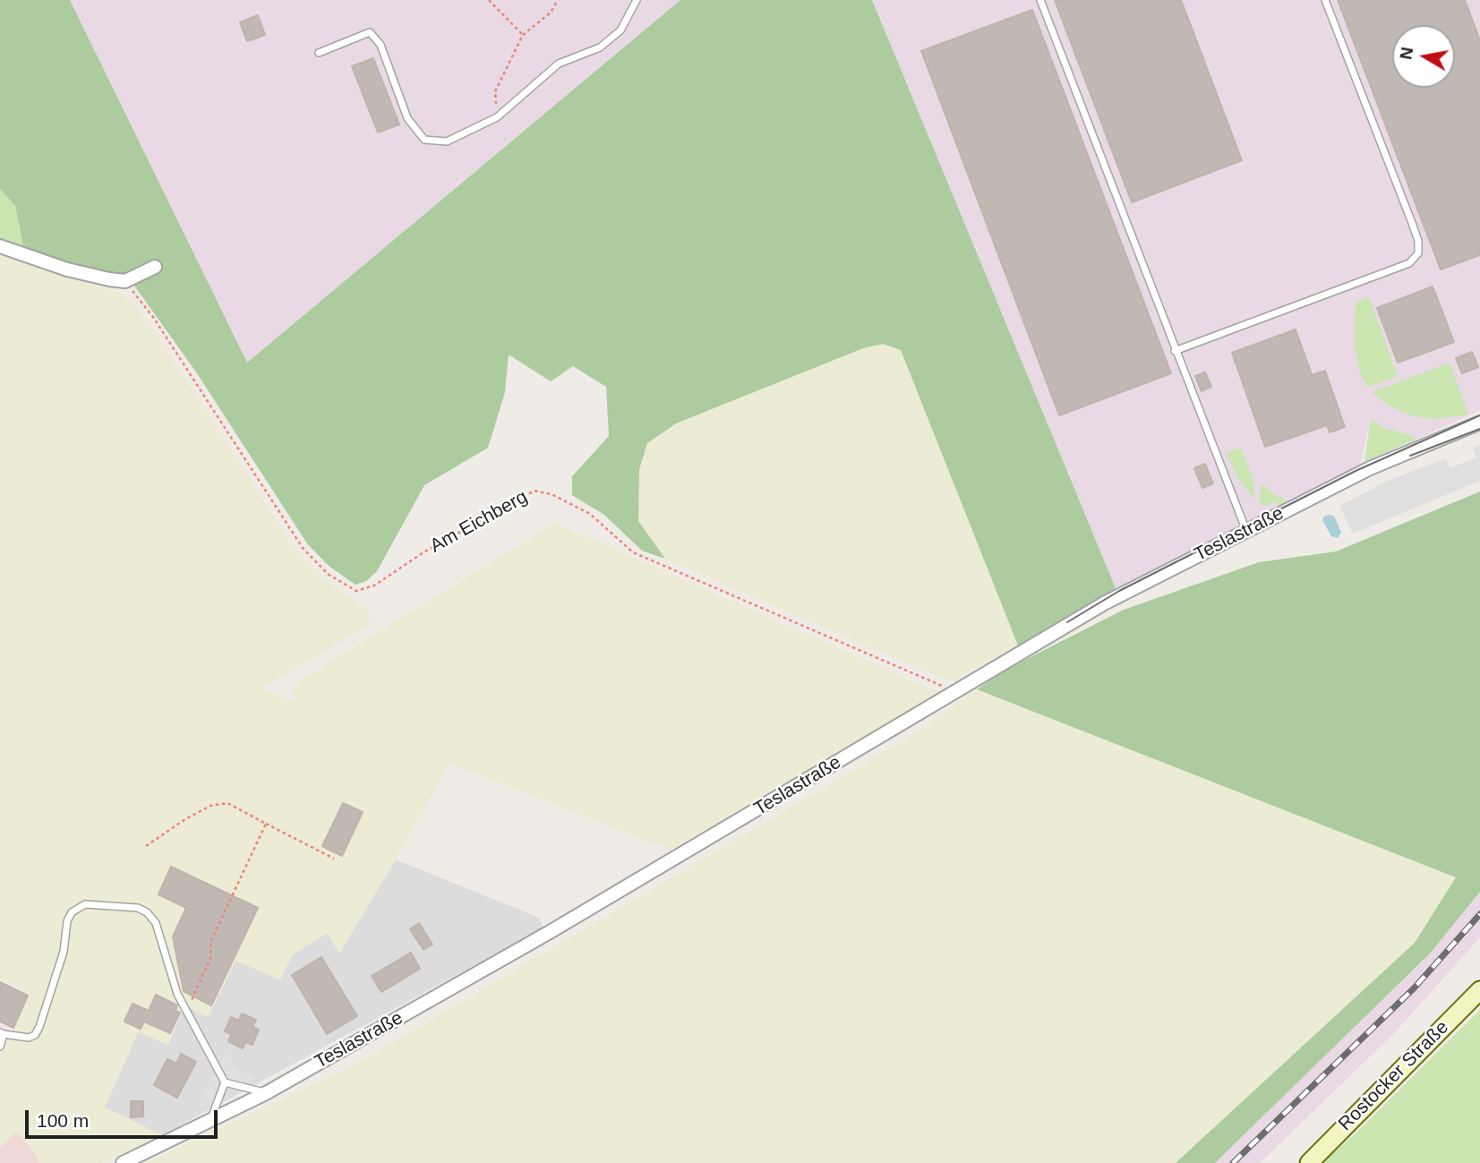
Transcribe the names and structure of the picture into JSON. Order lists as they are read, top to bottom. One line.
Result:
{"streets":{"main road":["Rostocker Straße"],"street":["Teslastraße"],"path":["Am Eichberg"]},"crossings":[["Am Eichberg","Teslastraße"]],"scale_bar":"100 m","north":"left"}
